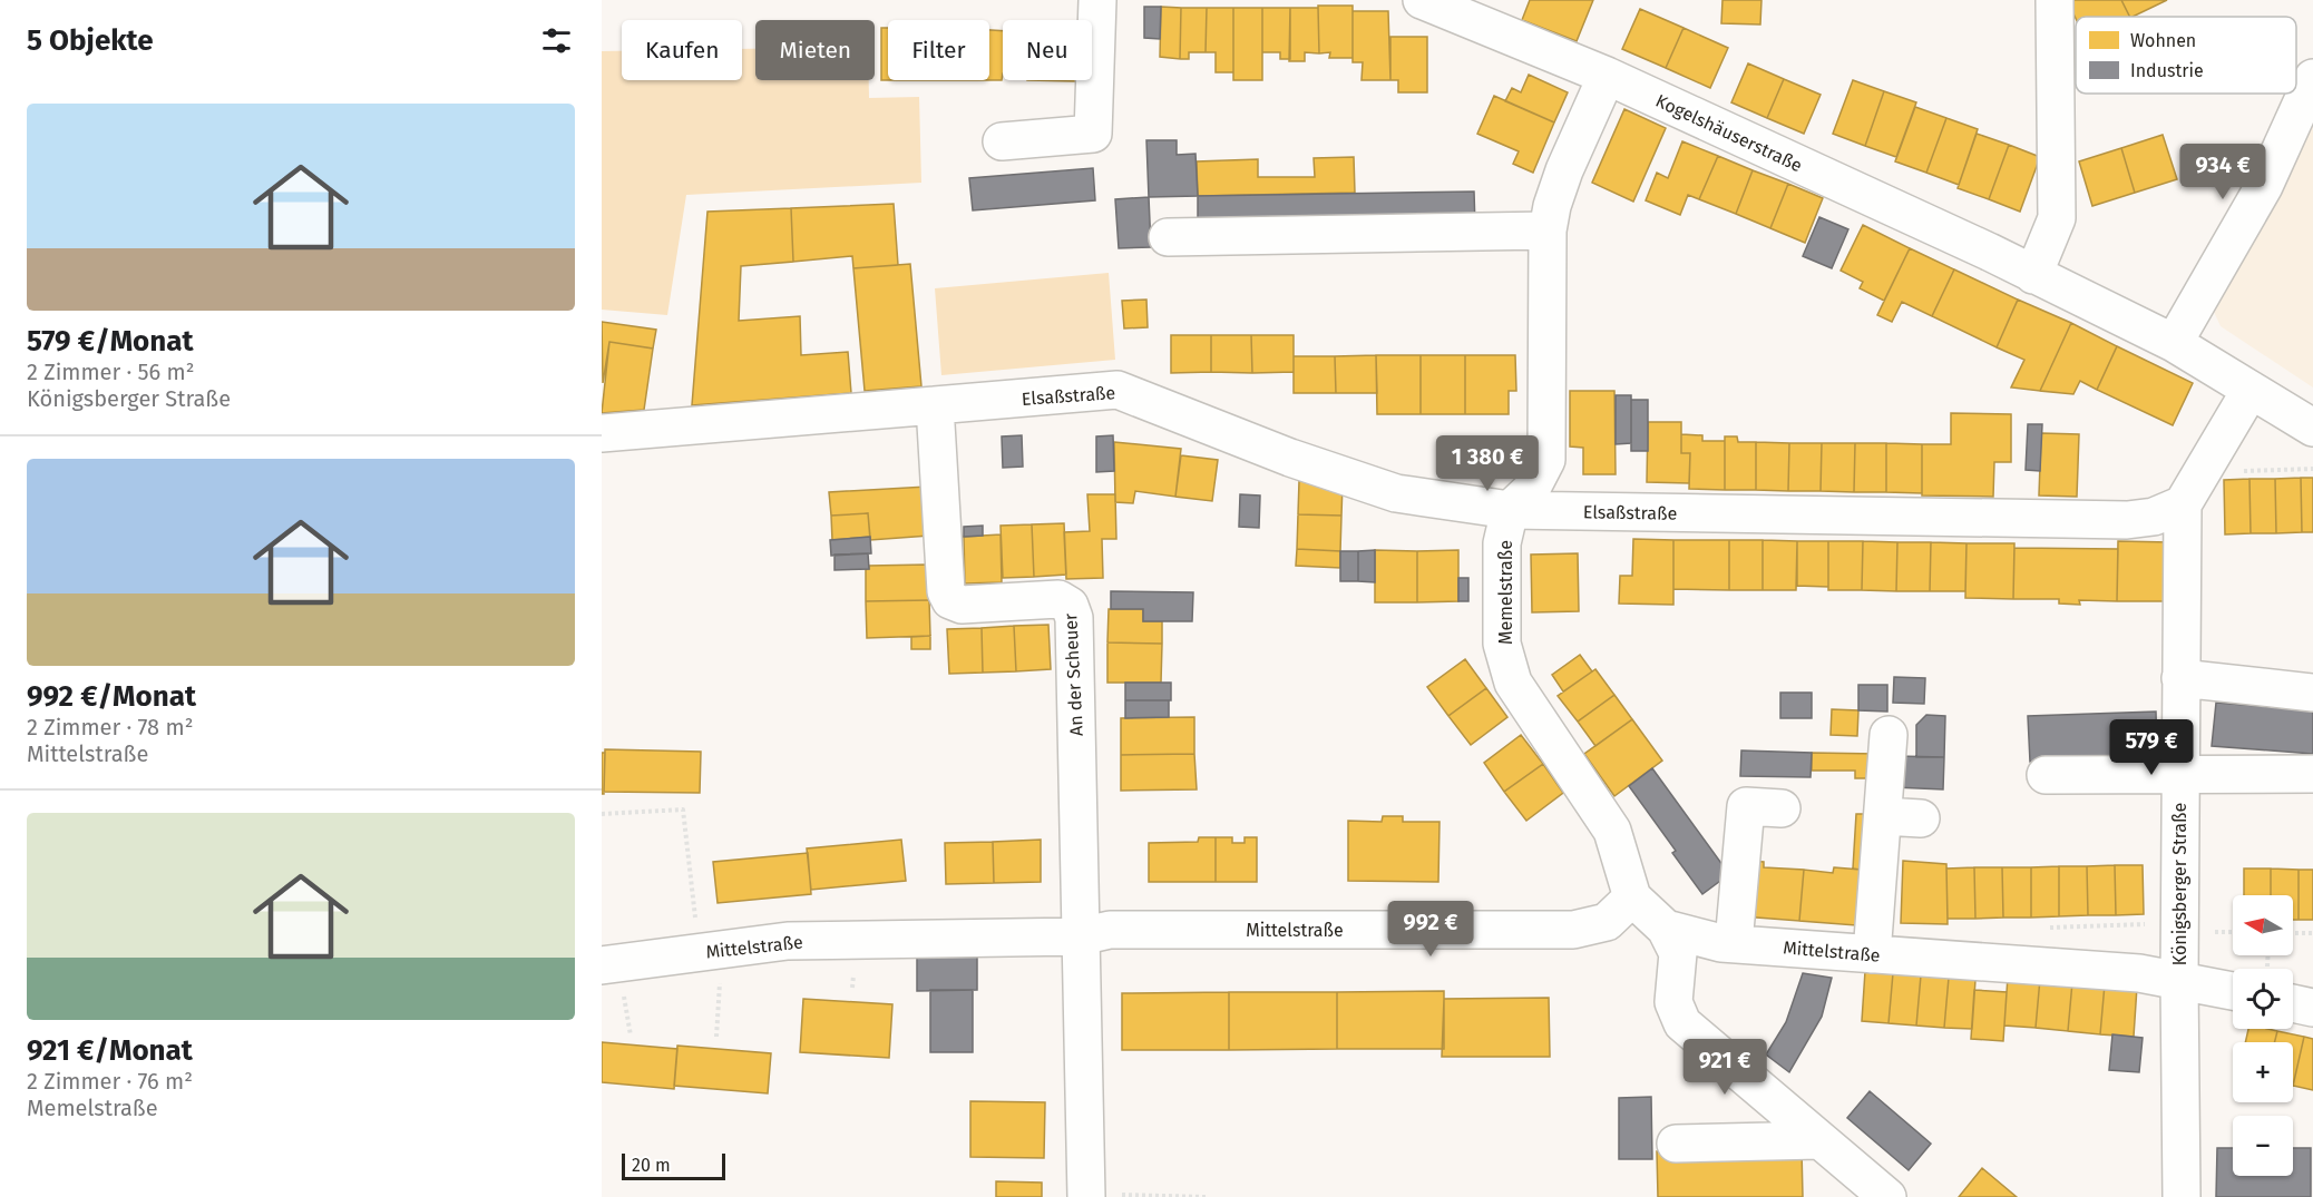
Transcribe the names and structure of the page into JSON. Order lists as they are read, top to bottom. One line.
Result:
{"streets":{"street":["Kogelshäuserstraße","Elsaßstraße","Memelstraße","An der Scheuer","Königsberger Straße","Mittelstraße"]},"crossings":[["Kogelshäuserstraße","Königsberger Straße"],["Elsaßstraße","Memelstraße"],["Elsaßstraße","An der Scheuer"],["Elsaßstraße","Königsberger Straße"],["Memelstraße","Mittelstraße"],["An der Scheuer","Mittelstraße"],["Königsberger Straße","Mittelstraße"]],"legend":["Wohnen","Industrie"],"scale_bar":"20 m","north":"left","page":{"heading":"5 Objekte","chip":["Kaufen","Mieten","Filter","Neu"],"list":[{"name":"579 €/Monat","note":"2 Zimmer · 56 m² · Königsberger Straße"},{"name":"992 €/Monat","note":"2 Zimmer · 78 m² · Mittelstraße"},{"name":"921 €/Monat","note":"2 Zimmer · 76 m² · Memelstraße"}],"price":["934 €","1 380 €","579 €","992 €","921 €"],"map_buttons":["+","−"],"scale":"20 m"}}
